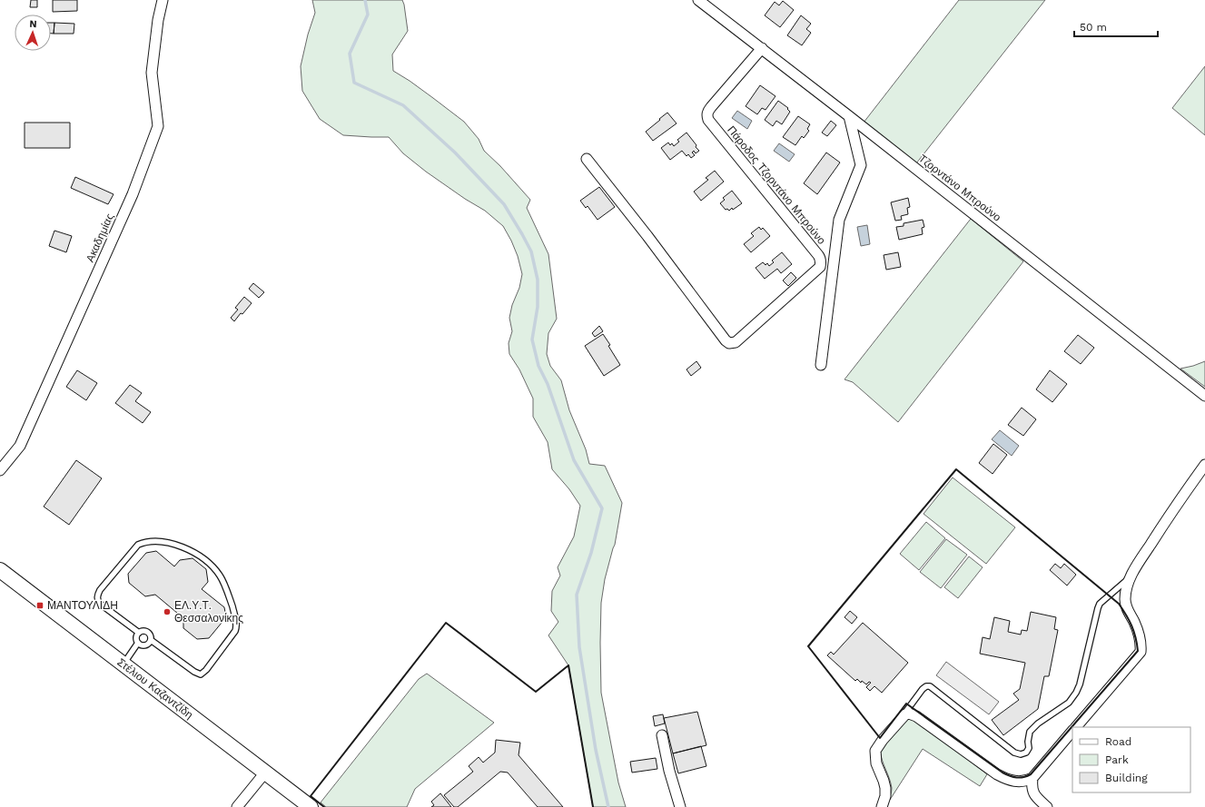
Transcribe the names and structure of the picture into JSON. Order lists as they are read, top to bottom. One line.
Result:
{"streets":{"main road":["Στέλιου Καζαντζίδη"],"street":["Πάροδος Τζορντάνο Μπρούνο","Τζορντάνο Μπρούνο","Ακαδημίας"]},"crossings":[["Πάροδος Τζορντάνο Μπρούνο","Τζορντάνο Μπρούνο"]],"places":{"transit":["ΜΑΝΤΟΥΛΙΔΗ"],"other":["ΕΛ.Υ.Τ. Θεσσαλονίκης"]},"legend":["Road","Park","Building"],"scale_bar":"50 m","north":"top"}
